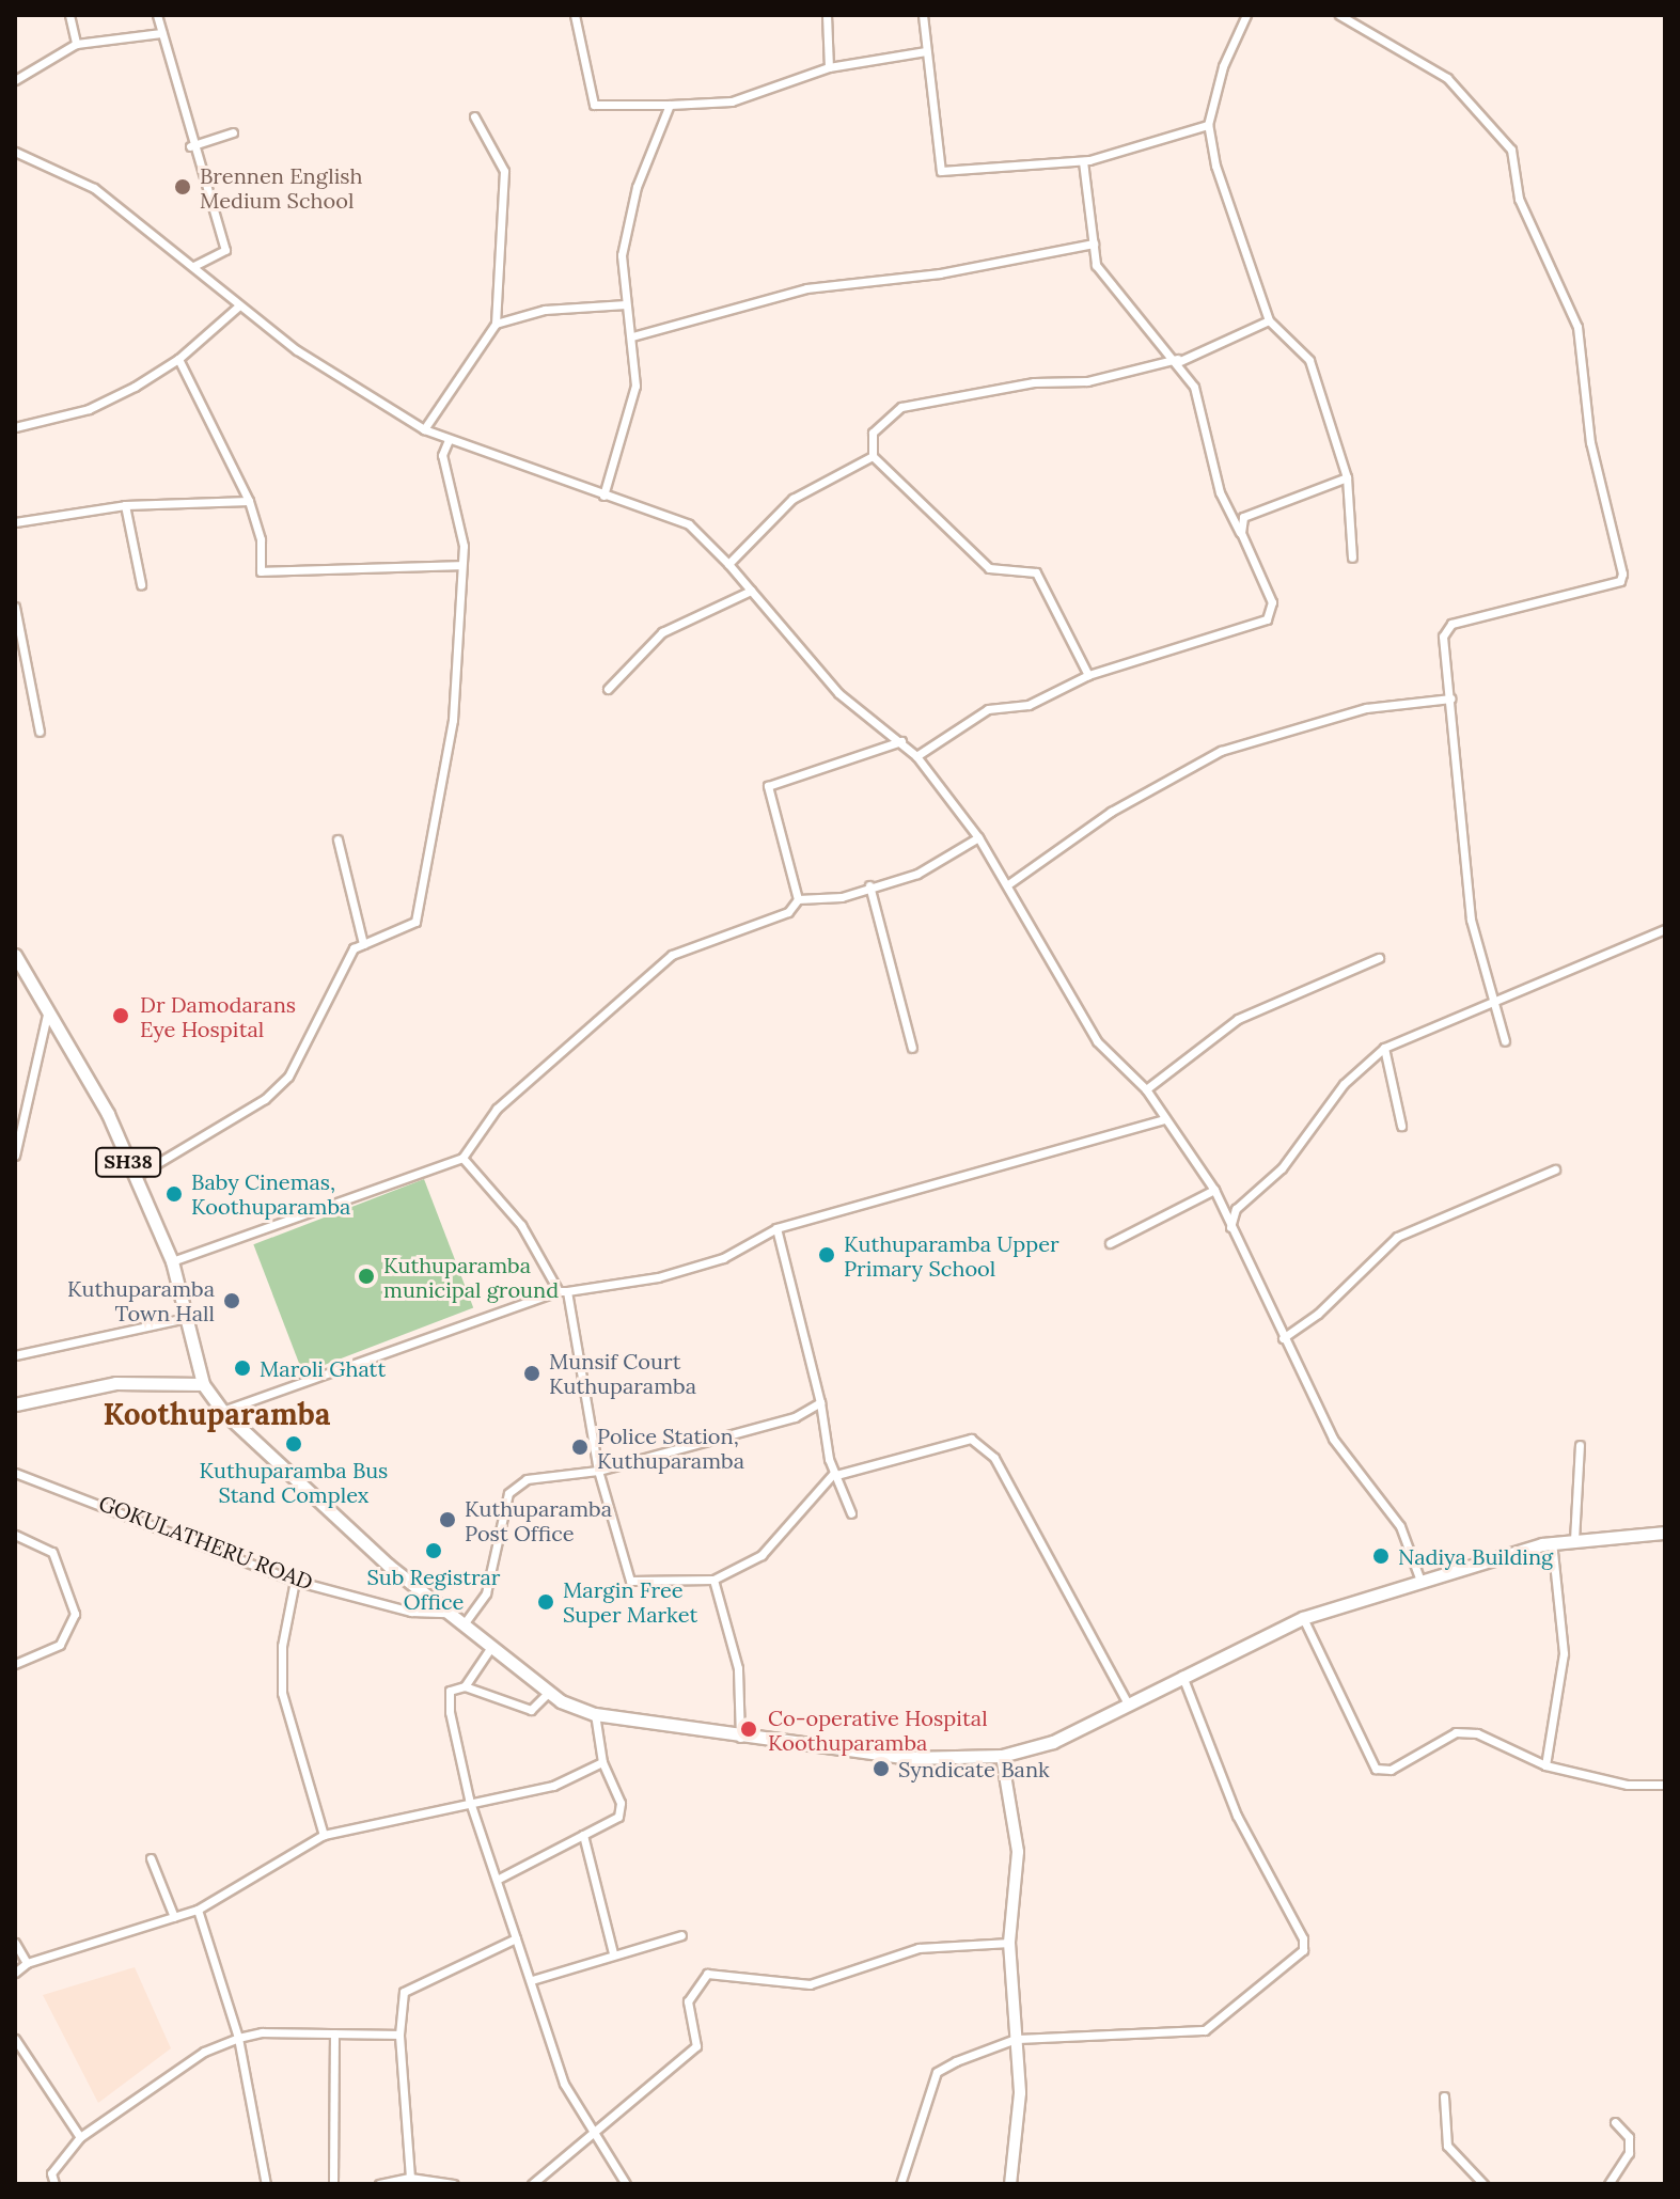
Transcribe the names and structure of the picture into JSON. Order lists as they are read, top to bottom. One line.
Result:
{"streets":{"main road":["SH38"],"street":["GOKULATHERU ROAD"]},"districts":["Koothuparamba"],"places":["Brennen English Medium School","Dr Damodarans Eye Hospital","Baby Cinemas, Koothuparamba","Kuthuparamba Upper Primary School","Kuthuparamba municipal ground","Kuthuparamba Town Hall","Maroli Ghatt","Munsif Court Kuthuparamba","Kuthuparamba Bus Stand Complex","Police Station, Kuthuparamba","Kuthuparamba Post Office","Sub Registrar Office","Nadiya Building","Margin Free Super Market","Co-operative Hospital Koothuparamba","Syndicate Bank"]}
